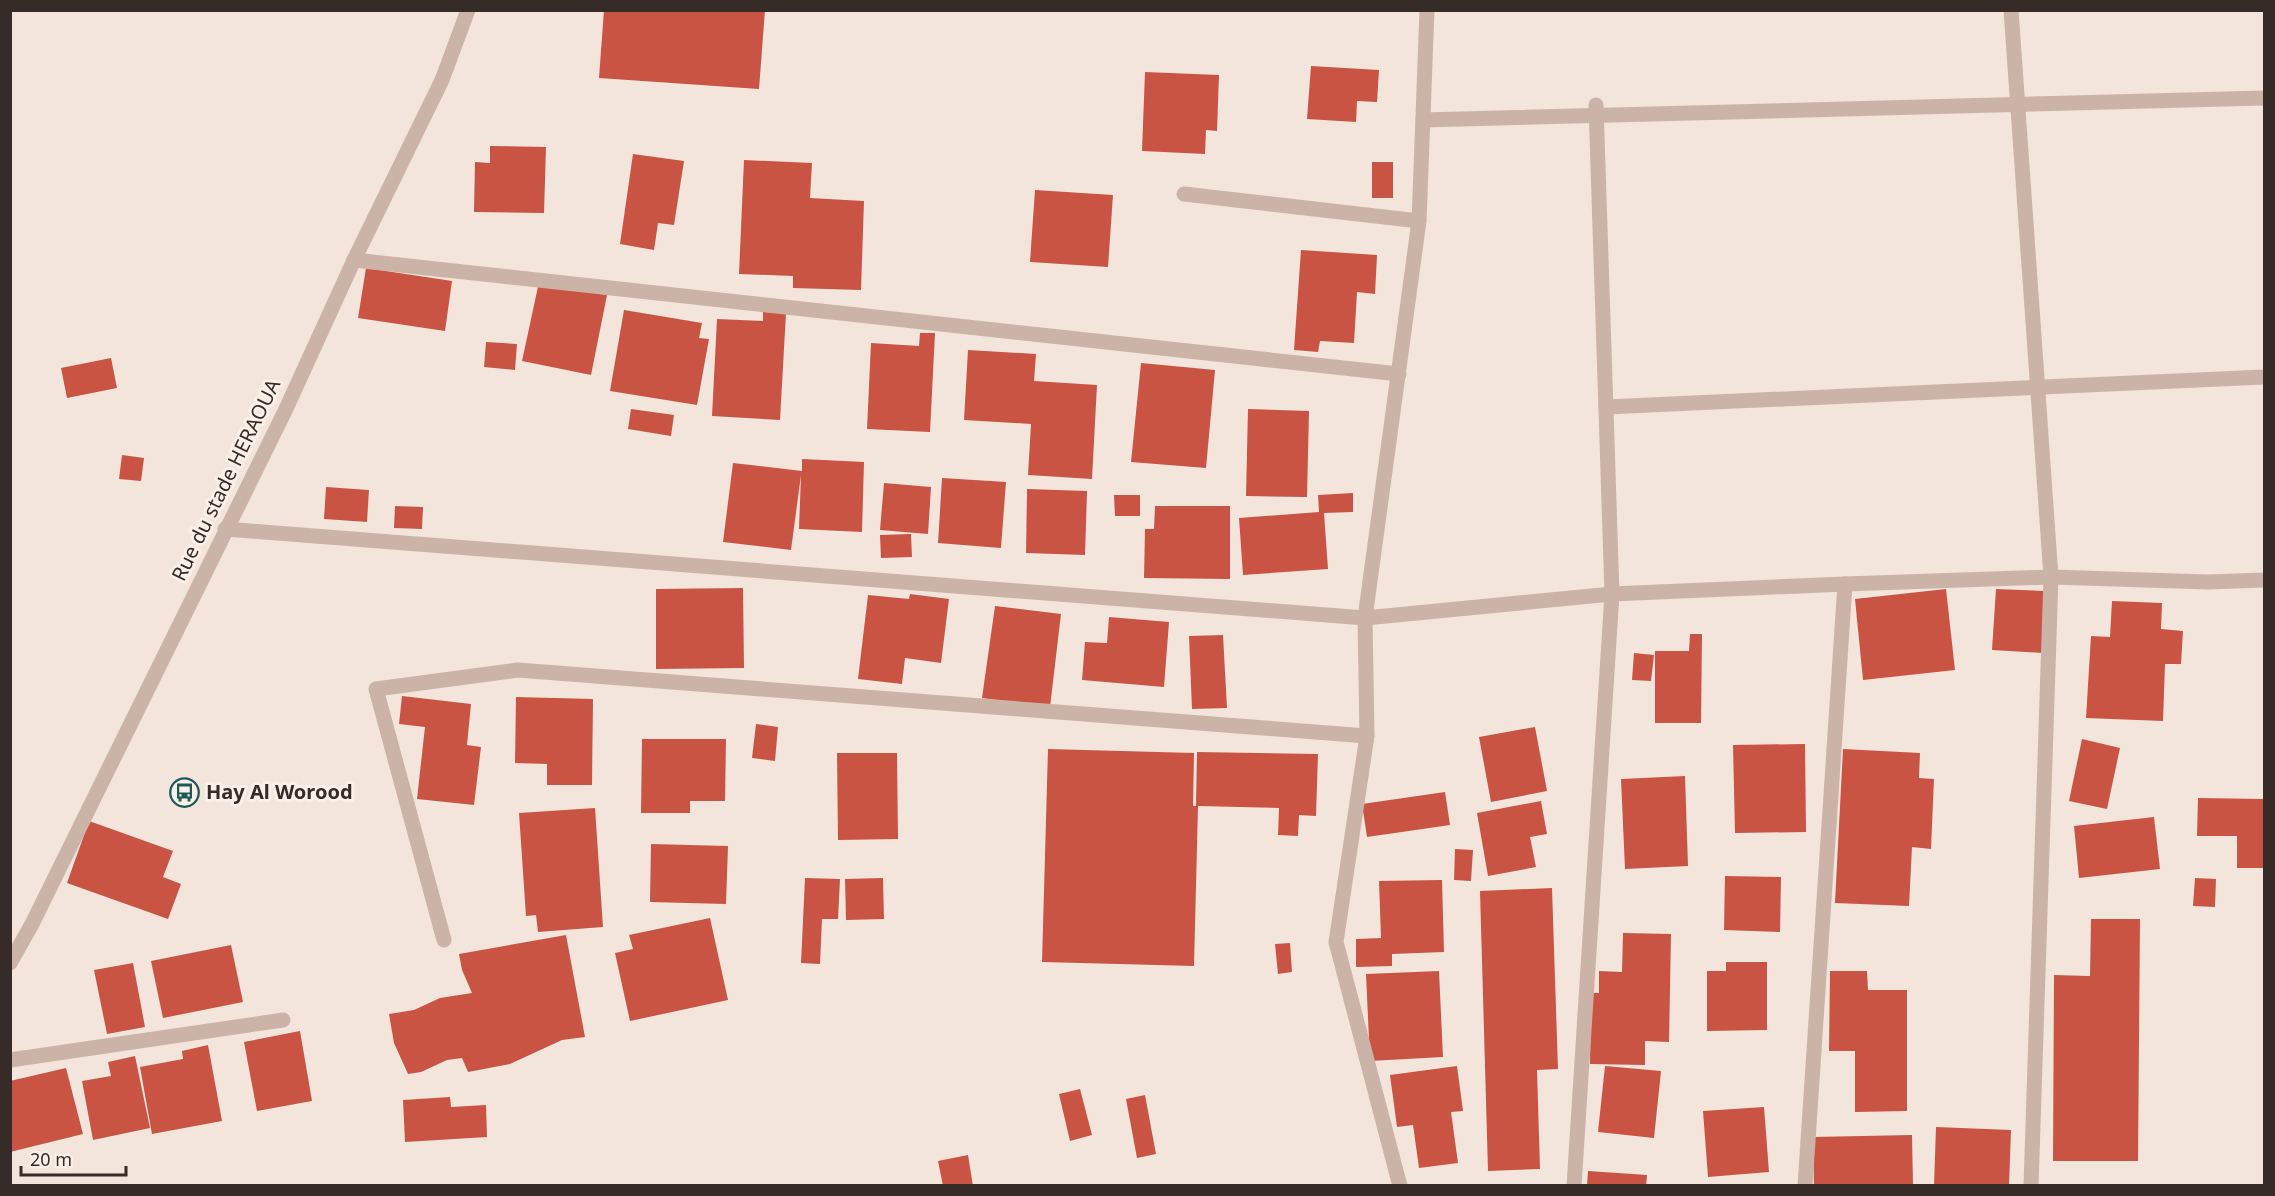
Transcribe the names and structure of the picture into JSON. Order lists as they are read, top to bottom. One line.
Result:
{"streets":{"street":["Rue du stade HERAOUA"]},"places":{"bus stop":["Hay Al Worood"]},"scale_bar":"20 m"}
